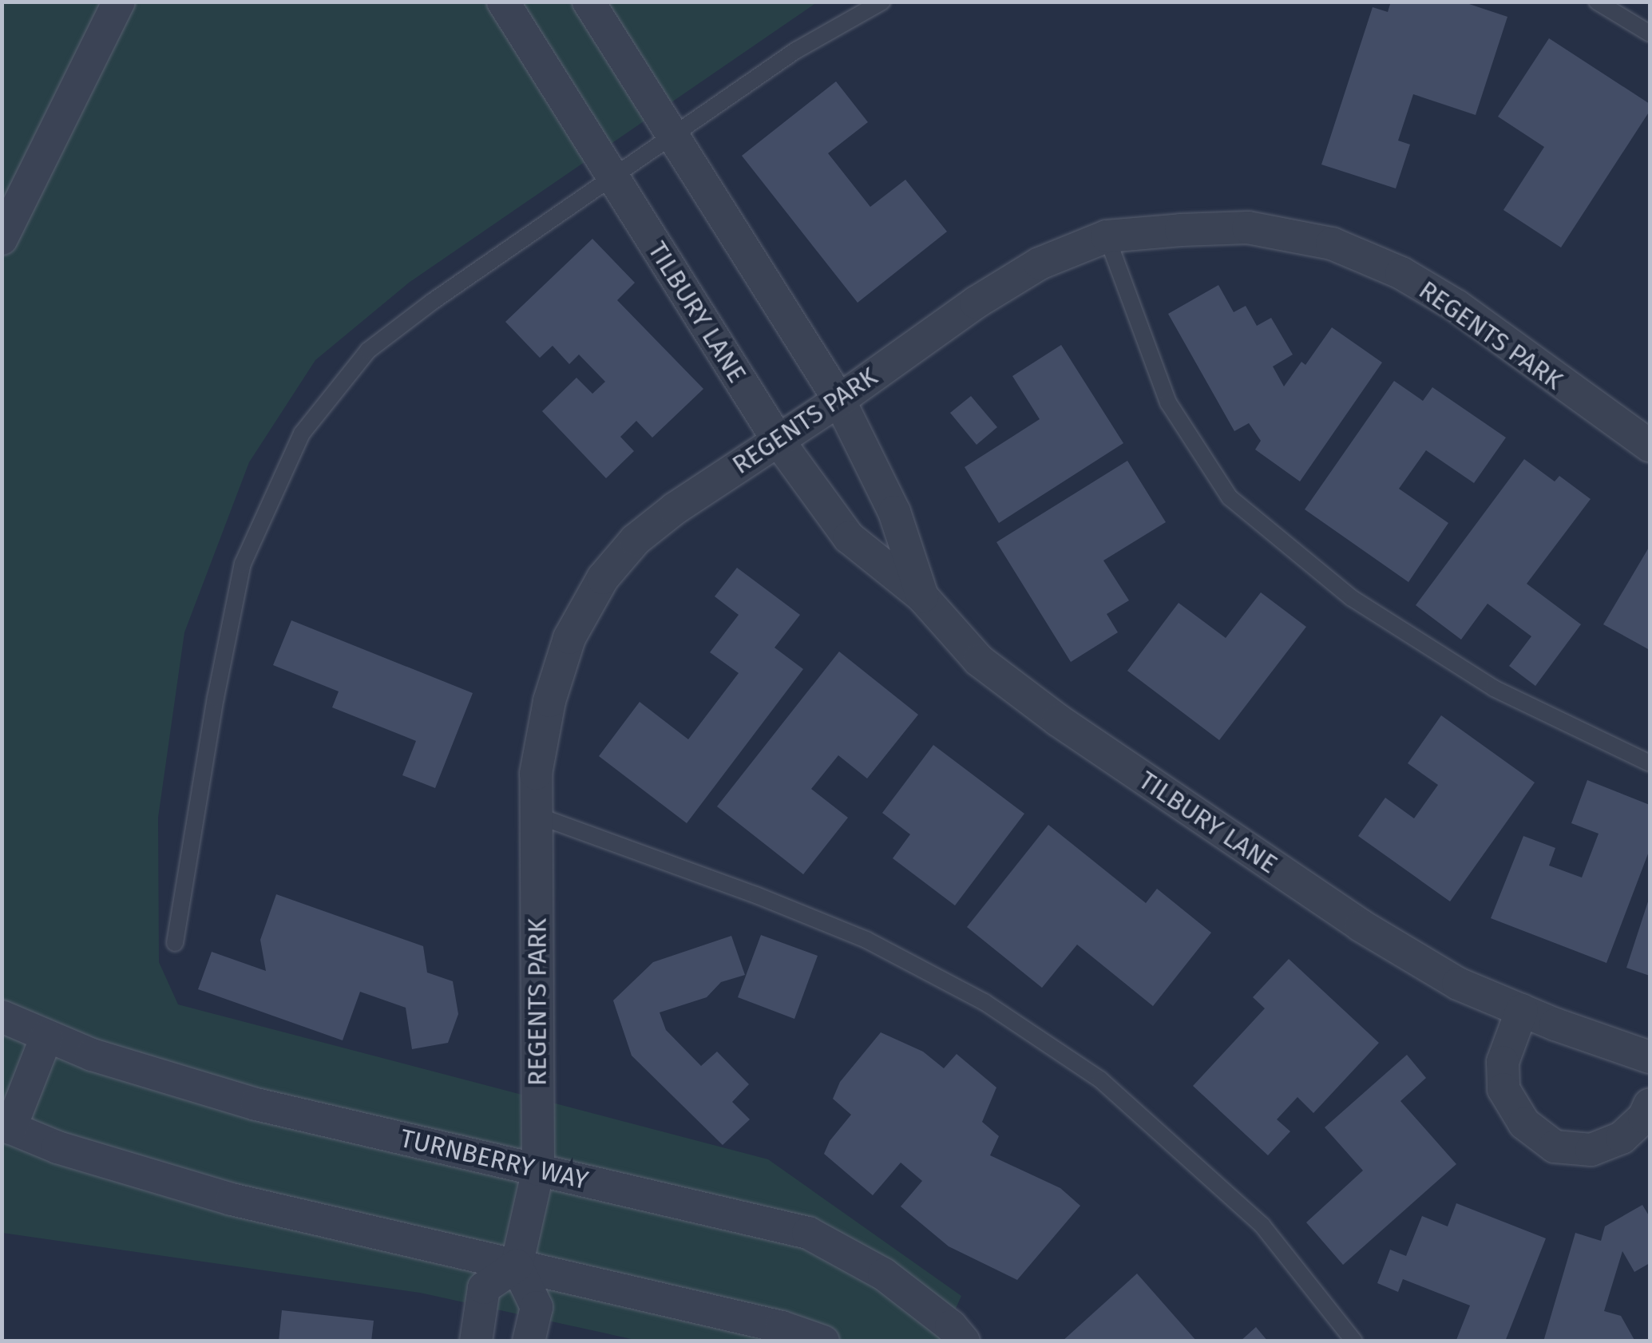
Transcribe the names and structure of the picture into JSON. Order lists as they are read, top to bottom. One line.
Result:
{"streets":{"street":["TILBURY LANE","REGENTS PARK","TURNBERRY WAY"]},"crossings":[["TILBURY LANE","REGENTS PARK"],["REGENTS PARK","TURNBERRY WAY"]]}
